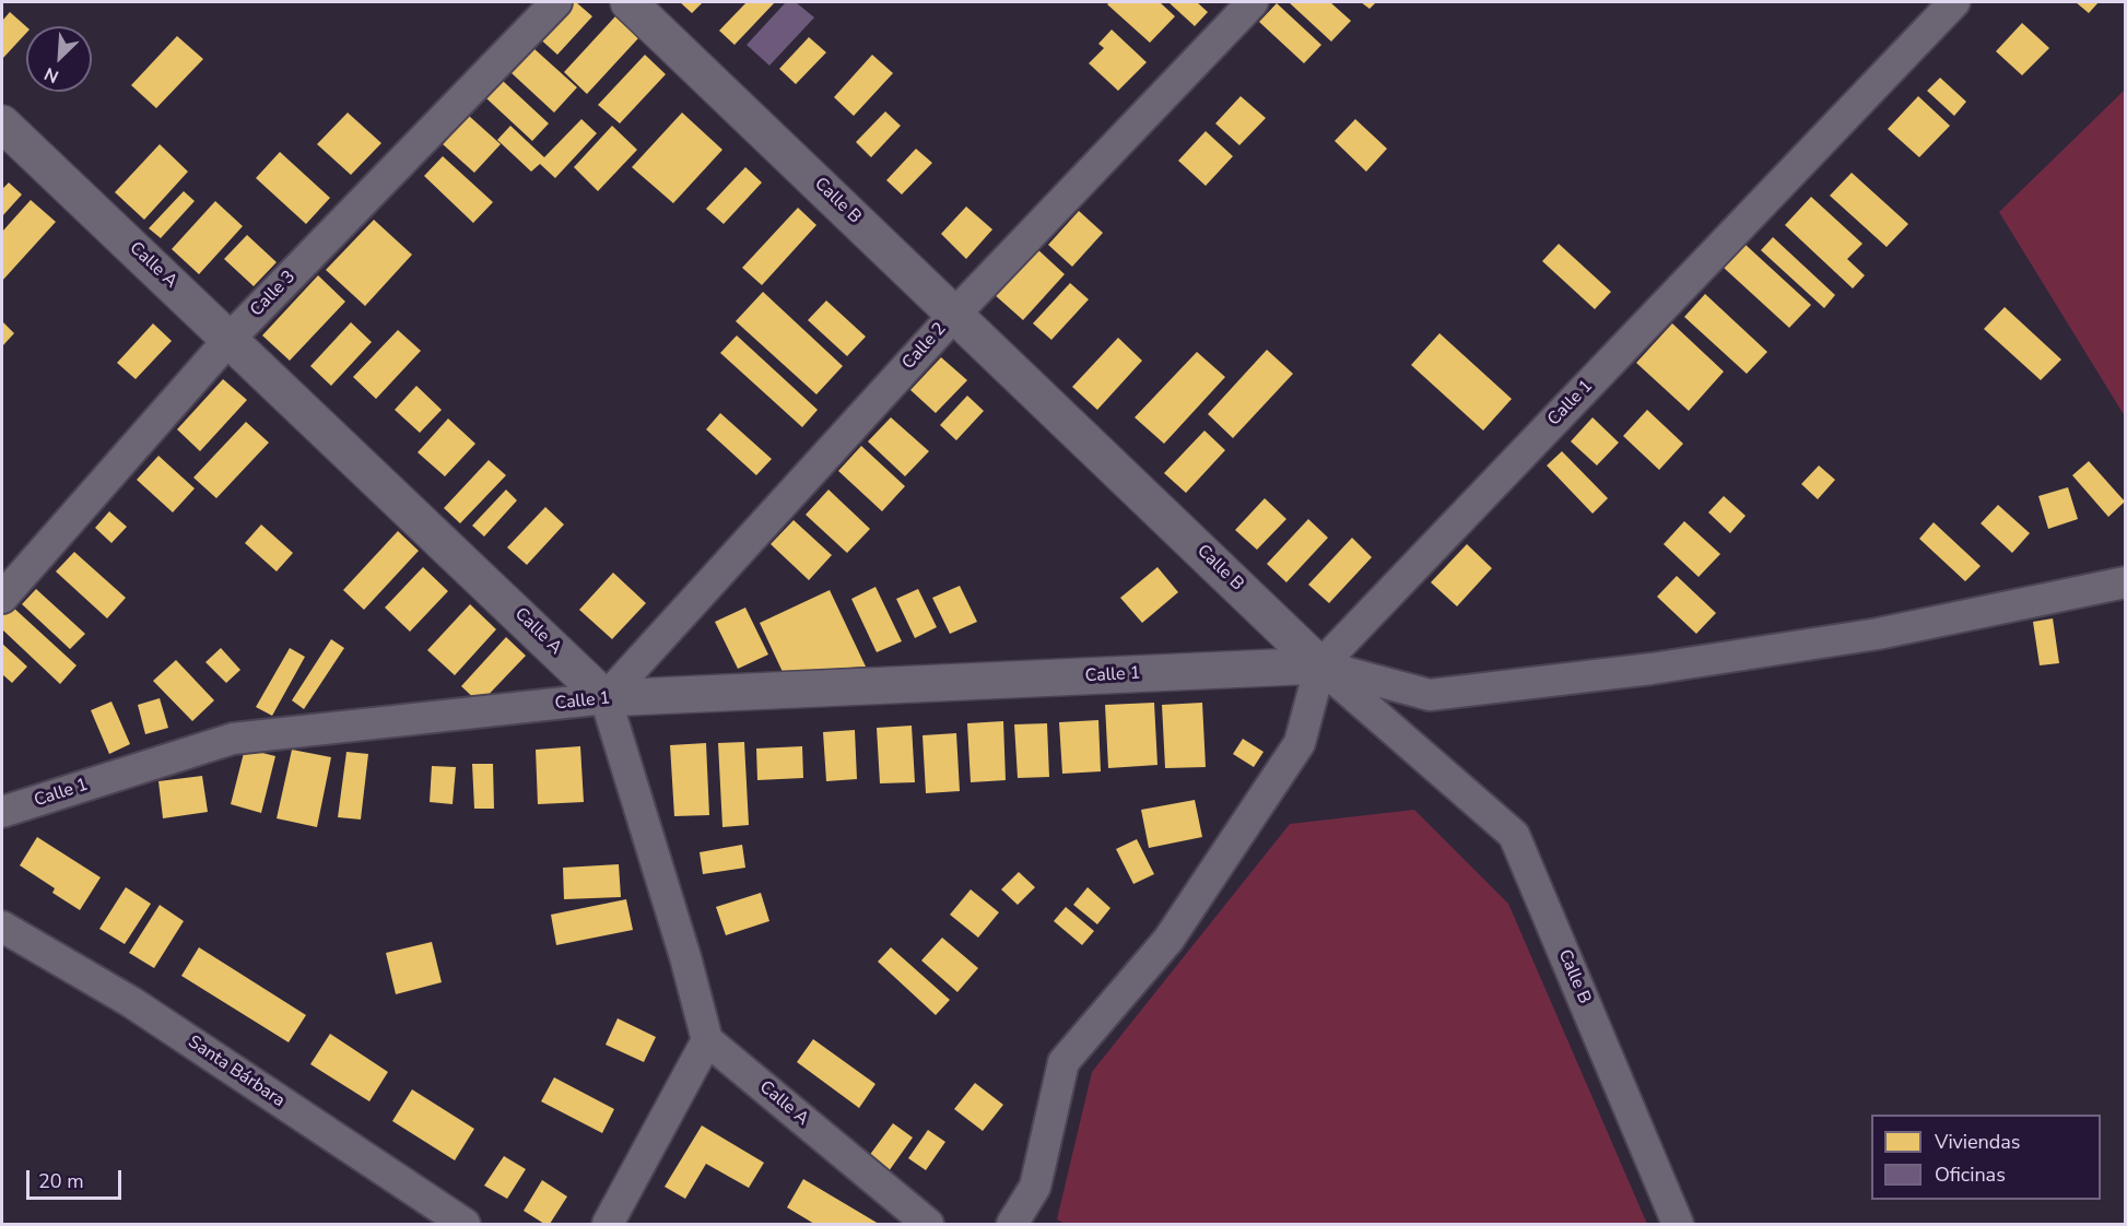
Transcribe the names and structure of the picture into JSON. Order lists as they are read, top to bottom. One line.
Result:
{"streets":{"street":["Calle B","Calle A","Calle 3","Calle 2","Calle 1","Santa Bárbara"]},"crossings":[["Calle B","Calle 2"],["Calle B","Calle 1"],["Calle A","Calle 3"],["Calle A","Calle 2"],["Calle A","Calle 1"],["Calle 2","Calle 1"]],"legend":["Viviendas","Oficinas"],"scale_bar":"20 m","north":"bottom left"}
